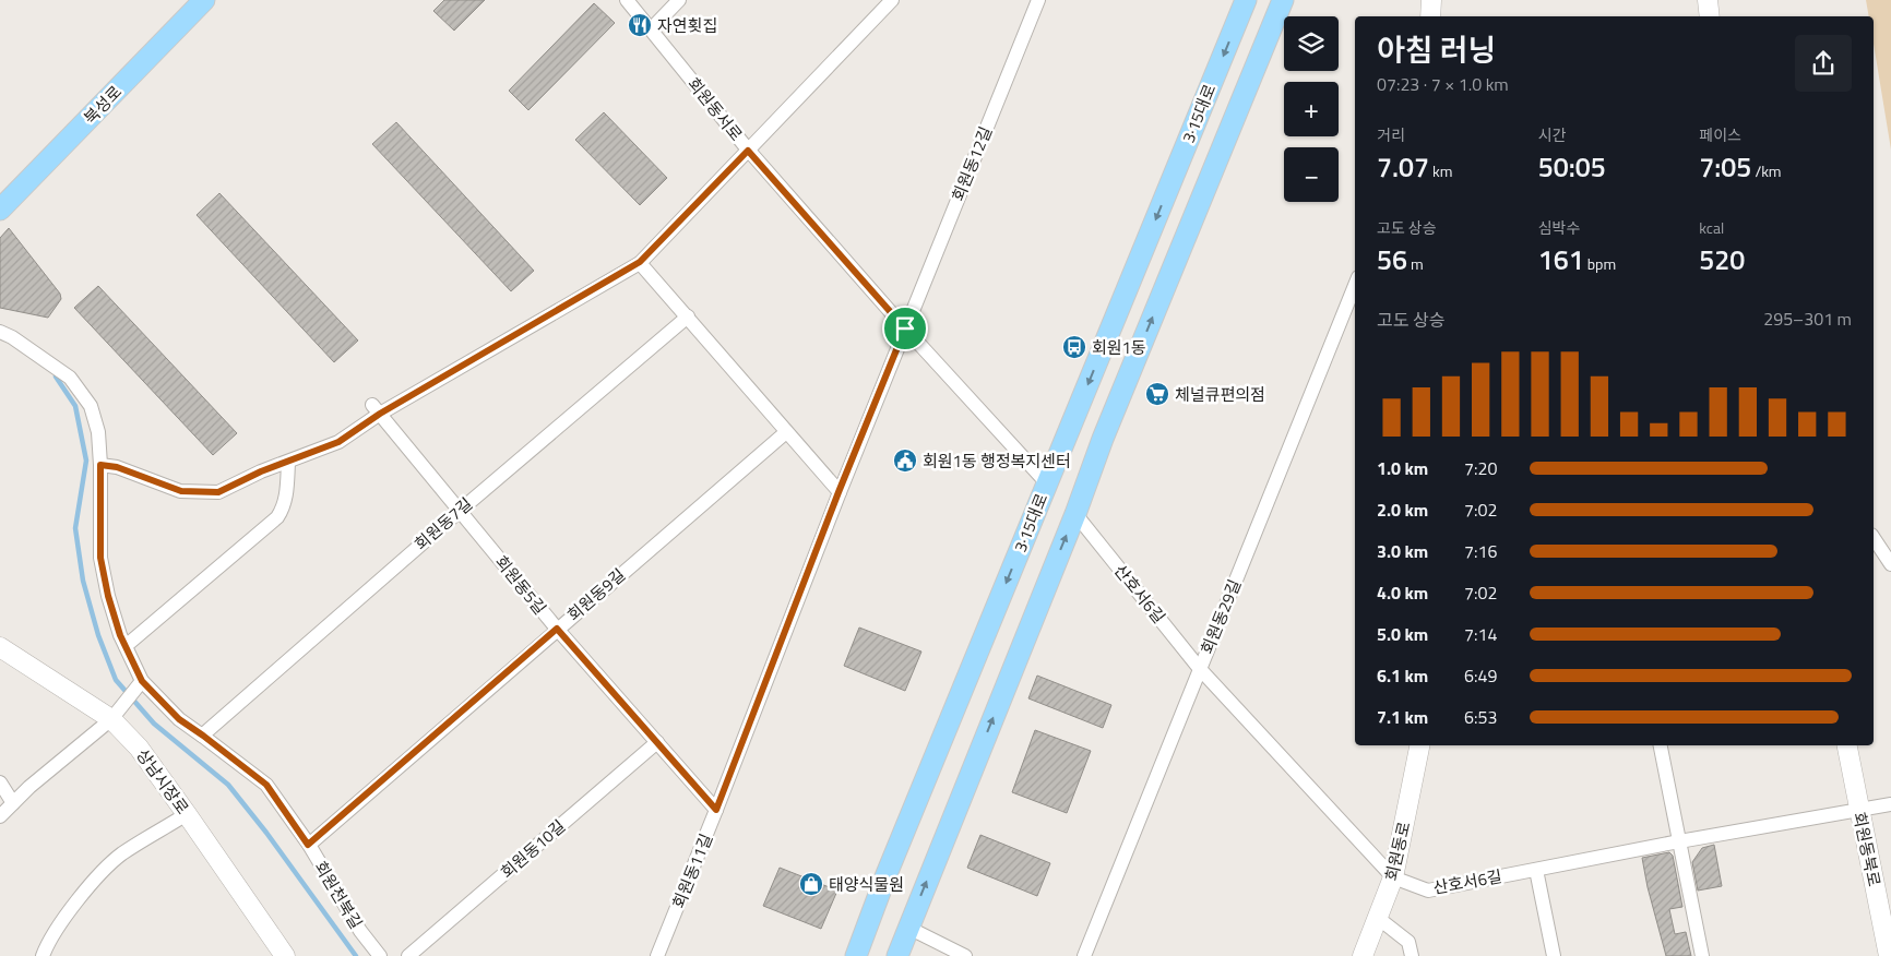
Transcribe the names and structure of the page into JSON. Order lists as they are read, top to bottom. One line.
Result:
{"streets":{"main road":["북성로","3·15대로","상남시장로","회원동북로","회원동로"],"street":["회원동서로","회원동12길","회원동7길","회원동5길","산호서6길","회원동9길","회원동29길","회원동10길","회원동11길","회원천북길"]},"crossings":[["회원동서로","3·15대로"],["회원동서로","회원동12길"],["회원동서로","회원동11길"],["3·15대로","산호서6길"],["회원동12길","회원동11길"],["회원동7길","회원동5길"],["회원동7길","회원천북길"],["회원동5길","회원동9길"],["회원동5길","회원동10길"],["회원동5길","회원동11길"],["산호서6길","회원동29길"],["산호서6길","회원동북로"],["산호서6길","회원동로"],["회원동9길","회원천북길"]],"places":{"restaurant":["자연횟집"],"bus stop":["회원1동"],"supermarket":["체널큐편의점"],"public building":["회원1동 행정복지센터"],"shop":["태양식물원"]},"page":{"map_buttons":["+","−"],"heading":["아침 러닝","07:23 · 7 × 1.0 km"],"stats":[["거리","7.07 km"],["시간","50:05"],["페이스","7:05 /km"],["고도 상승","56 m"],["심박수","161 bpm"],["kcal","520"]],"chart":["고도 상승","295–301 m"],"list":[{"name":"1.0 km","note":"7:20"},{"name":"2.0 km","note":"7:02"},{"name":"3.0 km","note":"7:16"},{"name":"4.0 km","note":"7:02"},{"name":"5.0 km","note":"7:14"},{"name":"6.1 km","note":"6:49"},{"name":"7.1 km","note":"6:53"}]}}
